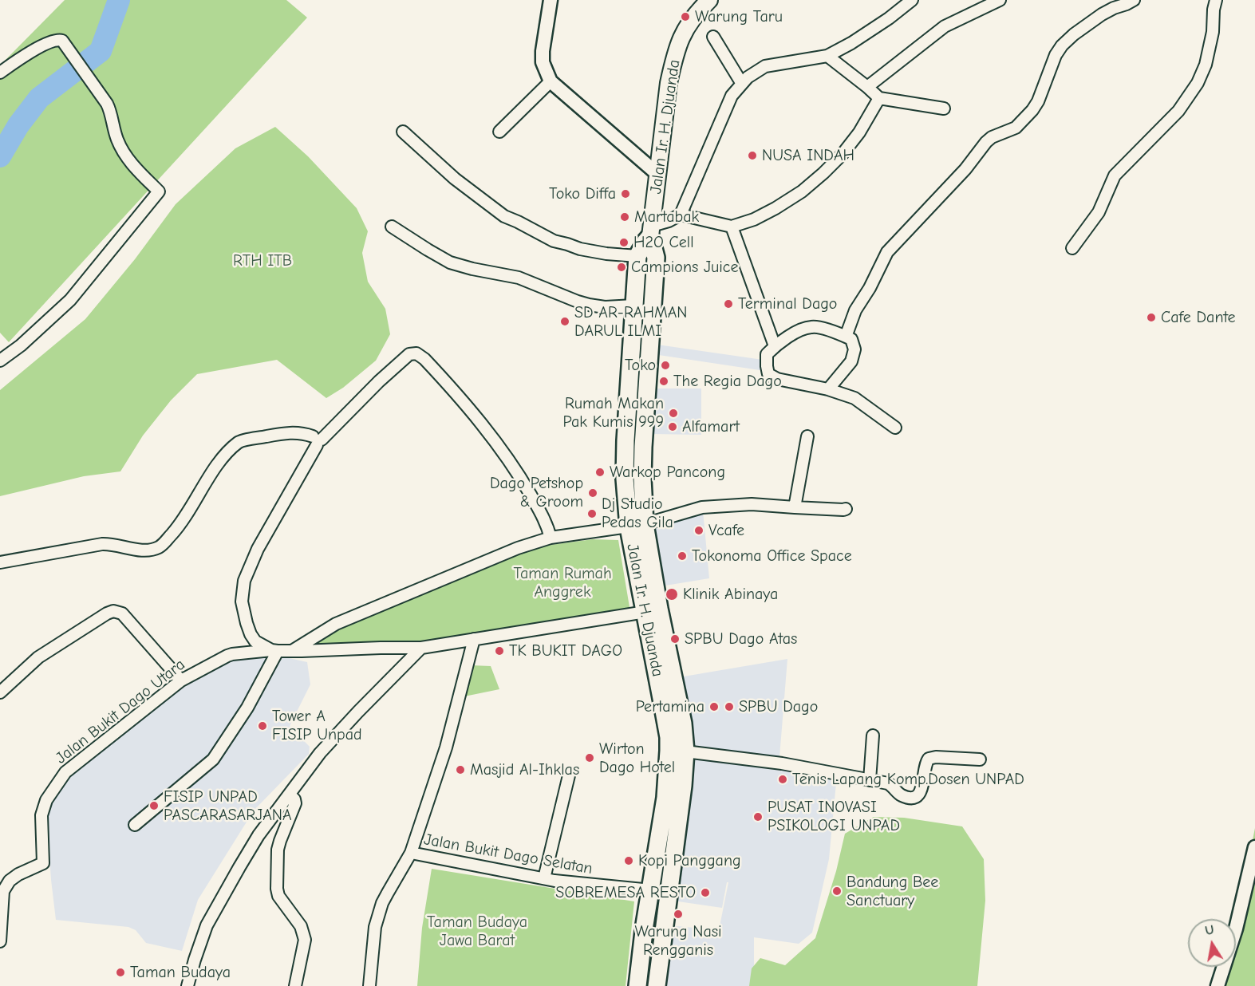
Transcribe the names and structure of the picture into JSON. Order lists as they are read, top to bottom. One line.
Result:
{"streets":{"main road":["Jalan Ir. H. Djuanda"],"street":["Jalan Bukit Dago Utara","Jalan Bukit Dago Selatan"]},"crossings":[["Jalan Ir. H. Djuanda","Jalan Bukit Dago Selatan"]],"parks":["RTH ITB","Taman Rumah Anggrek","Taman Budaya Jawa Barat"],"places":["Warung Taru","NUSA INDAH","Toko Diffa","Martabak","H2O Cell","Campions Juice","Terminal Dago","Cafe Dante","SD AR-RAHMAN DARUL ILMI","Toko","The Regia Dago","Rumah Makan Pak Kumis 999","Alfamart","Warkop Pancong","Dago Petshop & Groom","Dj Studio Pedas Gila","Vcafe","Tokonoma Office Space","Klinik Abinaya","SPBU Dago Atas","TK BUKIT DAGO","Pertamina","SPBU Dago","Tower A FISIP Unpad","Wirton Dago Hotel","Masjid Al-Ihklas","Tenis Lapang Komp.Dosen UNPAD","FISIP UNPAD PASCARASARJANA","PUSAT INOVASI PSIKOLOGI UNPAD","Kopi Panggang","Bandung Bee Sanctuary","SOBREMESA RESTO","Warung Nasi Rengganis","Taman Budaya"],"north":"top"}
